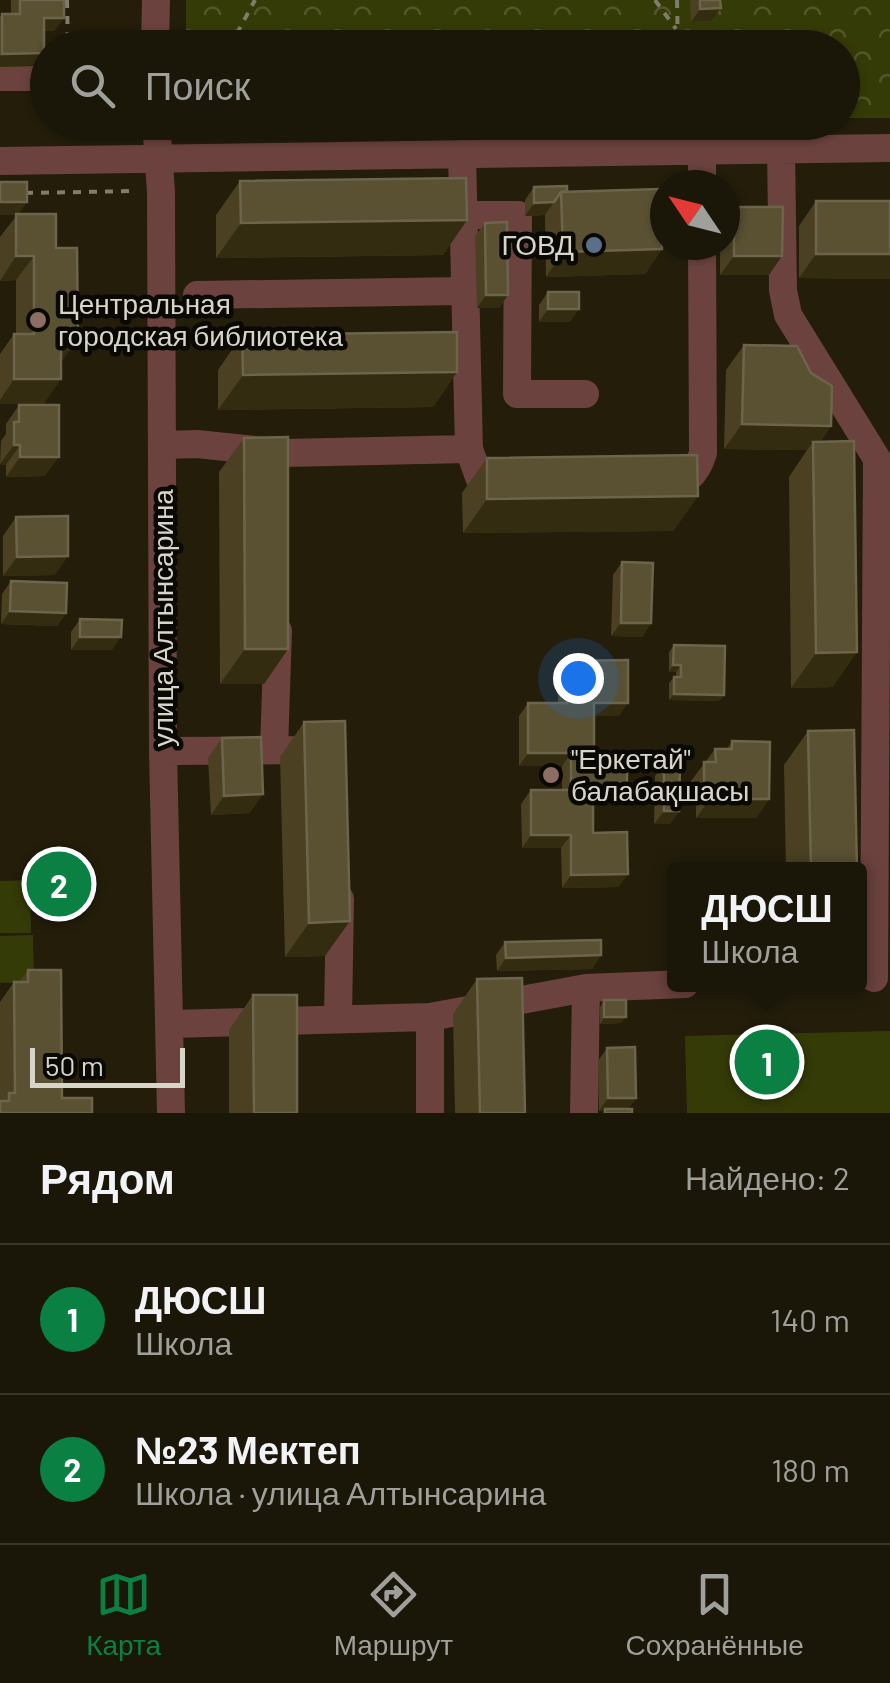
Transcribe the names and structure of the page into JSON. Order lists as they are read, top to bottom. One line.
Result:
{"streets":{"street":["улица Алтынсарина"]},"places":["ГОВД","Центральная городская библиотека","\"Еркетай\" балабақшасы"],"scale_bar":"50 m","north":"top left","page":{"search":"Поиск","pins":["2","1"],"popup":["ДЮСШ","Школа"],"scale":"50 m","heading":["Рядом","Найдено: 2"],"list":[{"mark":"1","name":"ДЮСШ","note":"Школа","value":"140 m"},{"mark":"2","name":"№23 Мектеп","note":"Школа · улица Алтынсарина","value":"180 m"}],"nav":["Карта","Маршрут","Сохранённые"]}}
